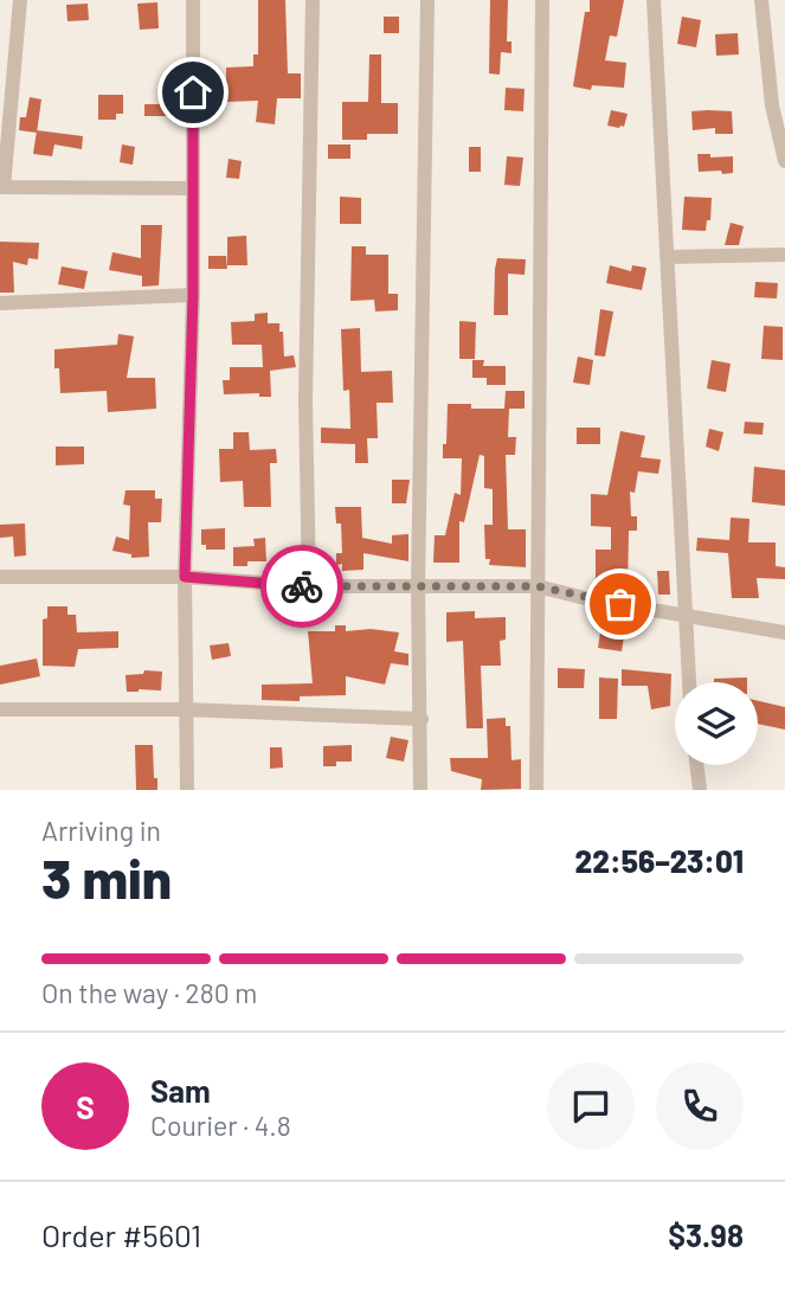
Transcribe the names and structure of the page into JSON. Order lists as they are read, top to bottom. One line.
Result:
{"page":{"heading":["3 min","Arriving in","22:56–23:01"],"panel":["Sam","Courier · 4.8","Order #5601","$3.98"],"bar":"On the way · 280 m","round":"S"}}
